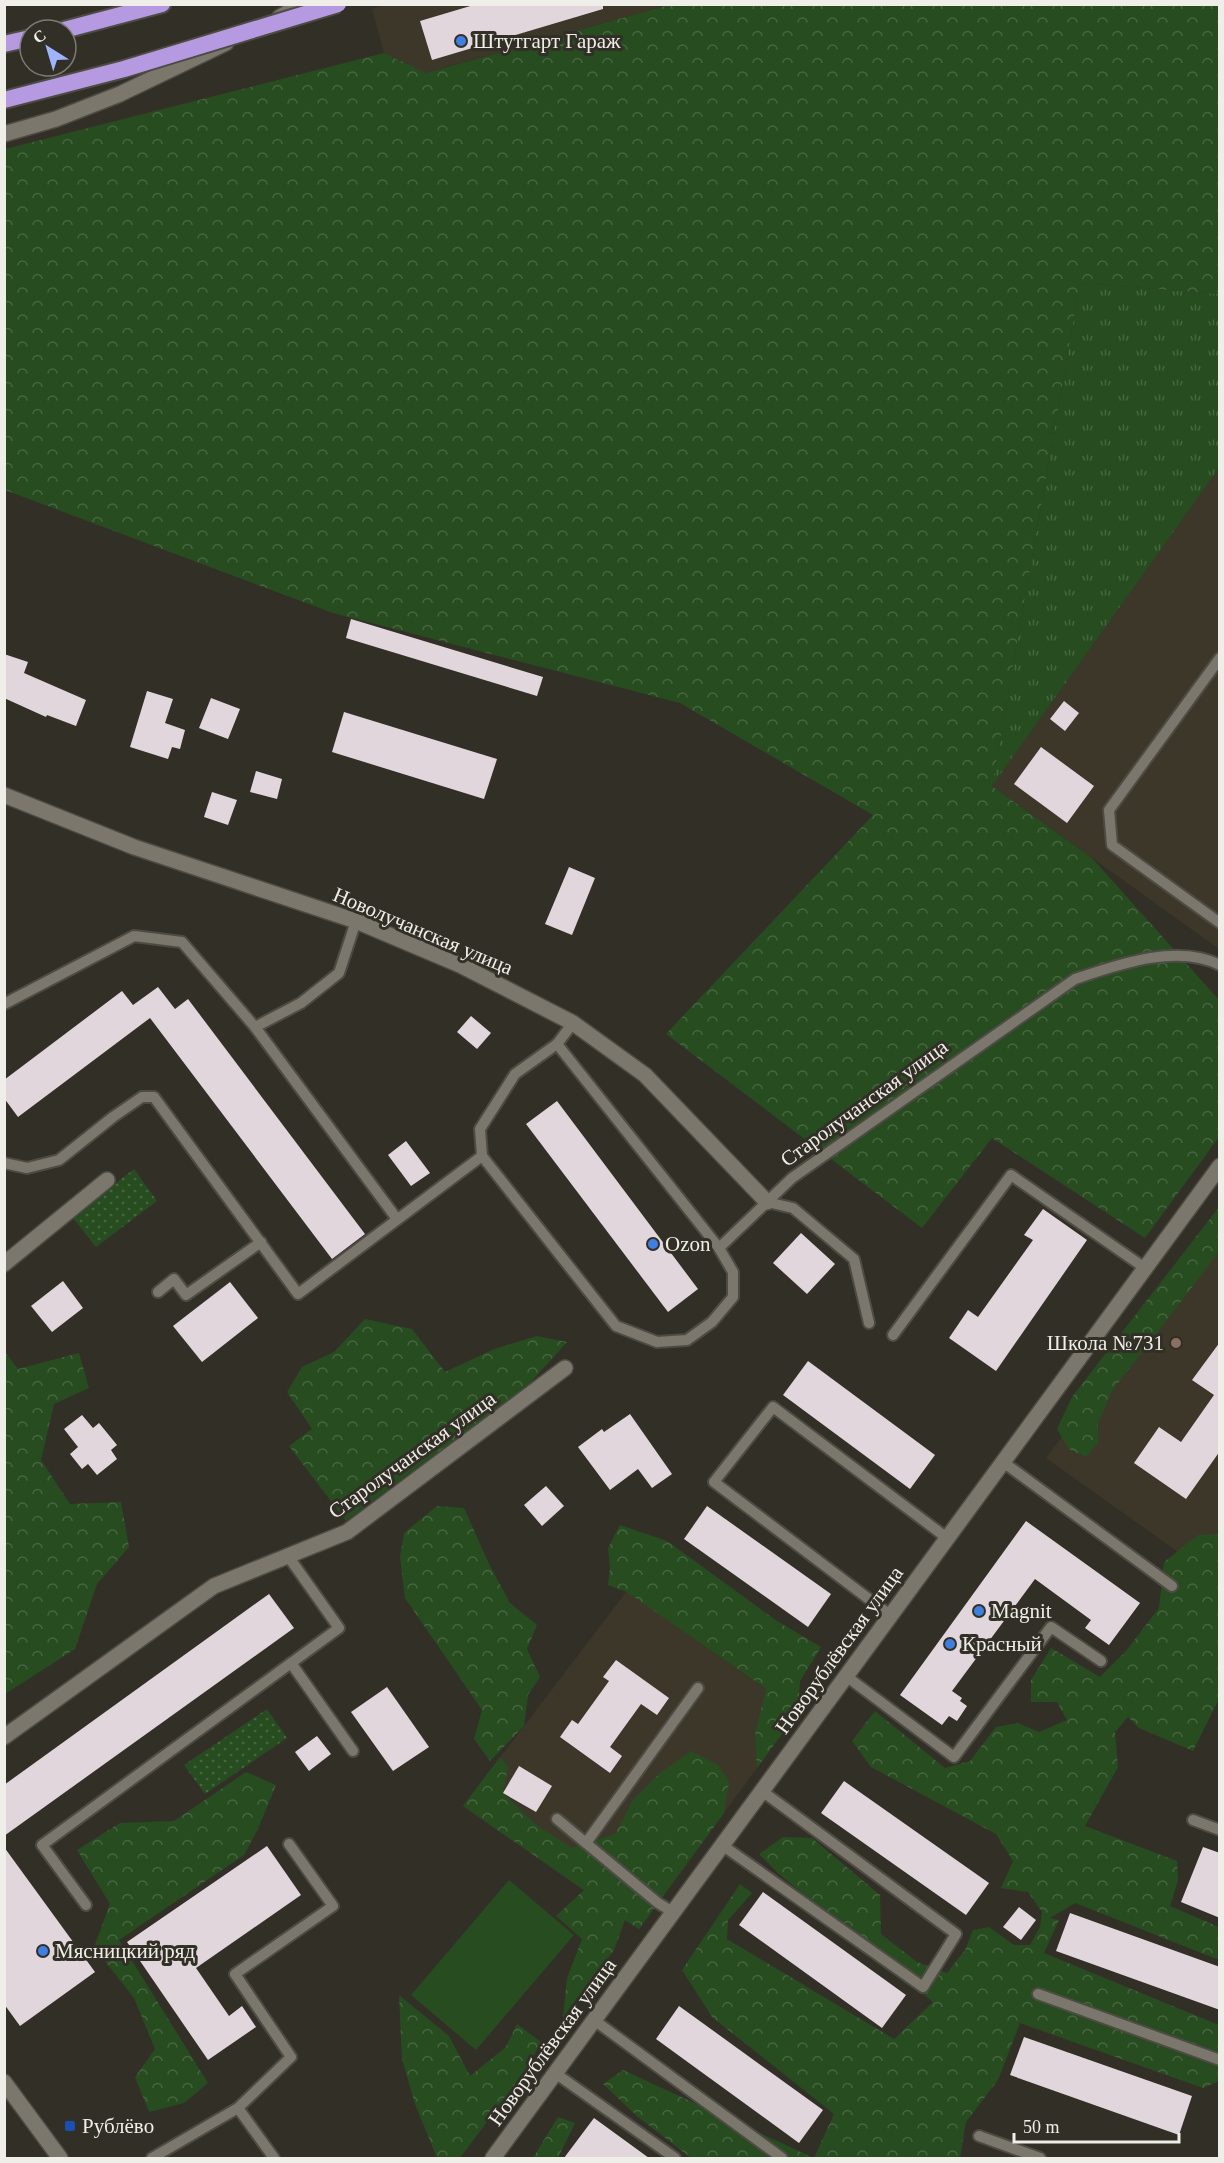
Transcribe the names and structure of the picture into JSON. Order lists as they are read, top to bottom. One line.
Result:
{"streets":{"street":["Новолучанская улица","Старолучанская улица","Новорублёвская улица"]},"crossings":[["Новолучанская улица","Старолучанская улица"]],"places":{"other":["Штутгарт Гараж","Ozon","Школа №731","Magnit","Красный","Мясницкий ряд"],"transit":["Рублёво"]},"scale_bar":"50 m","north":"top left"}
